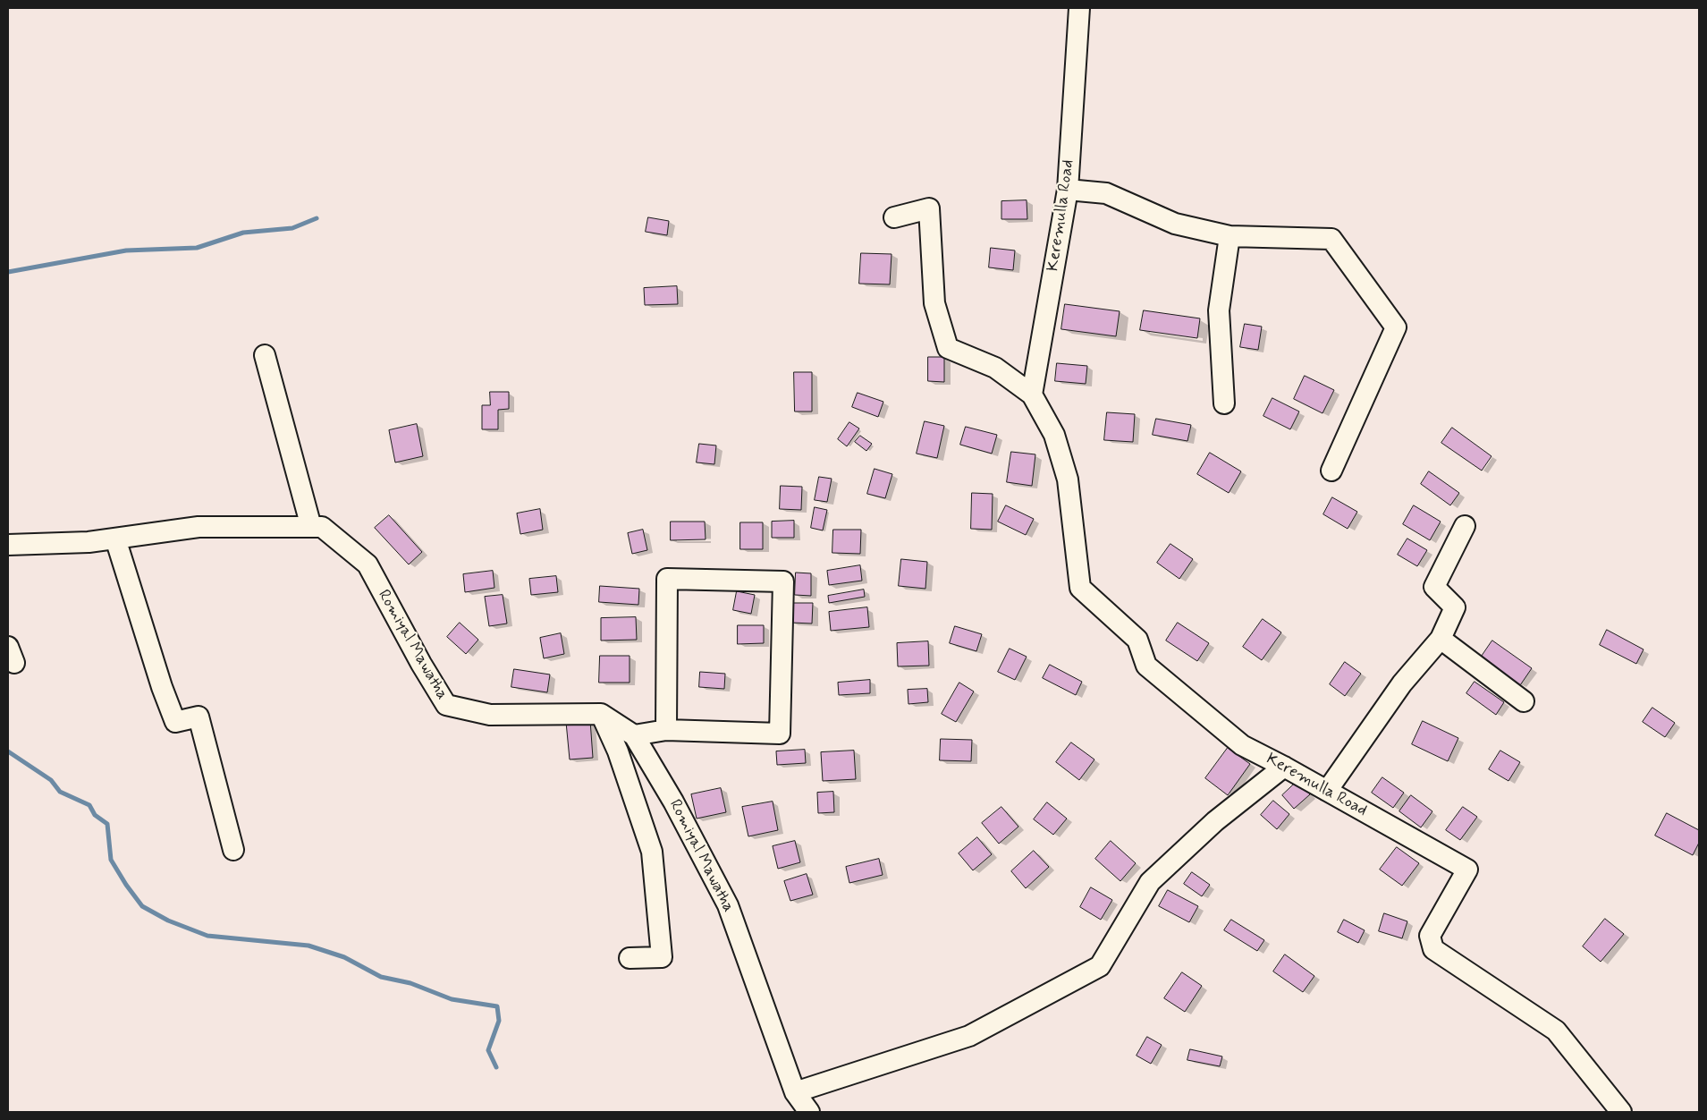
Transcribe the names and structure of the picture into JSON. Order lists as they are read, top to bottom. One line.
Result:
{"streets":{"street":["Keremulla Road","Romiyal Mawatha"]}}
